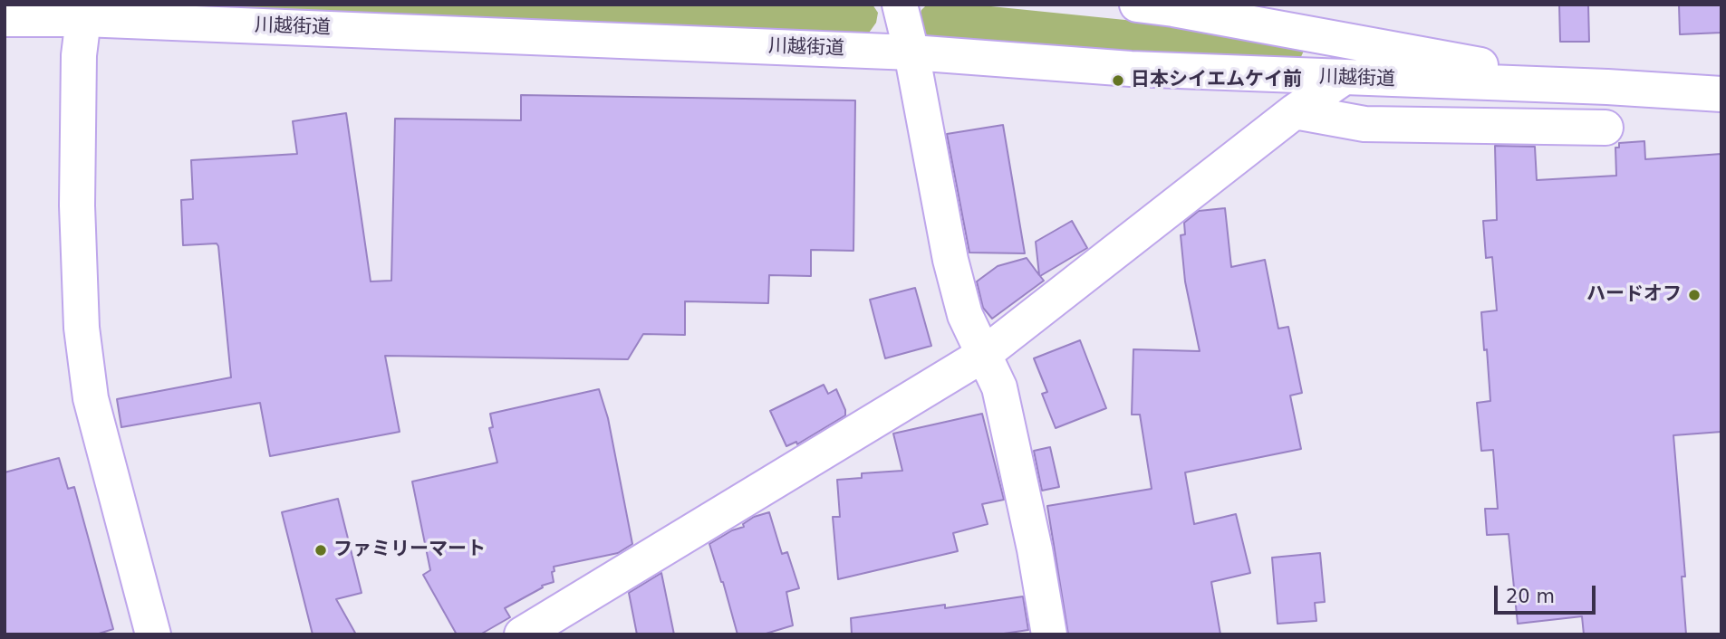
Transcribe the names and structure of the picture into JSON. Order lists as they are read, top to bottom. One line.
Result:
{"streets":{"main road":["川越街道"]},"places":["日本シイエムケイ前","ハードオフ","ファミリーマート"],"scale_bar":"20 m"}
